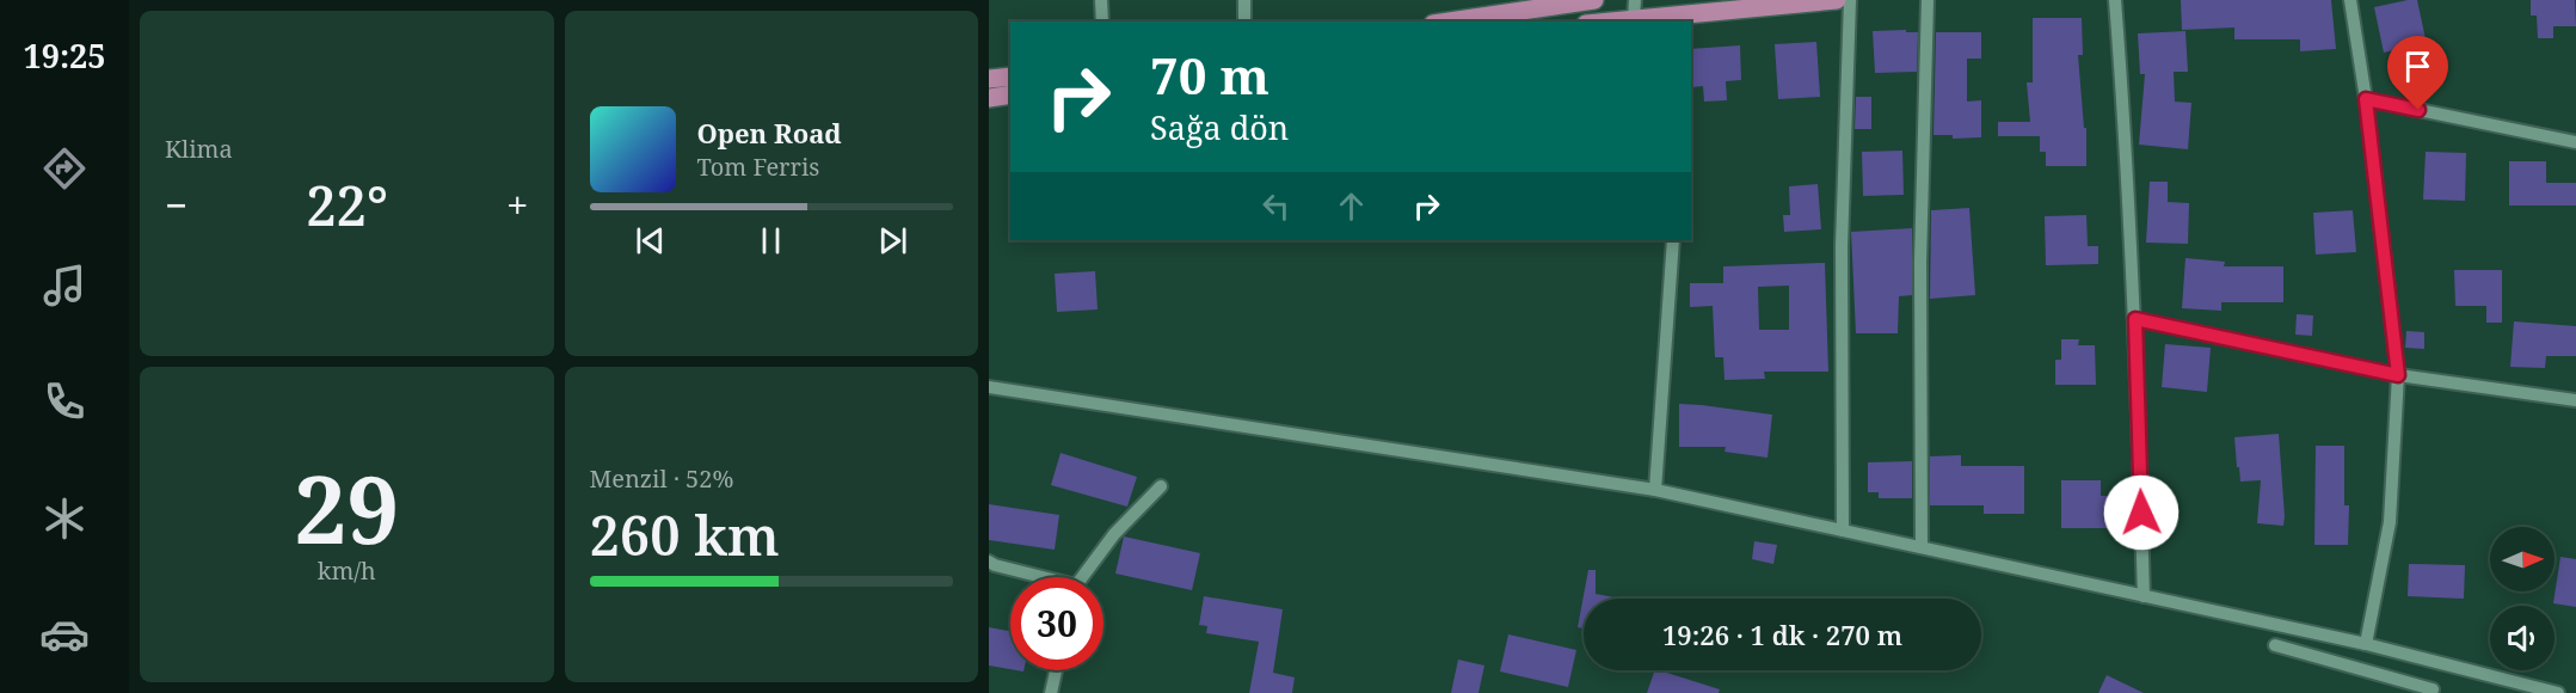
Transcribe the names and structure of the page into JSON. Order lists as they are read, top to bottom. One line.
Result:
{"north":"right","page":{"tabs":"19:25","tile":["Klima",["29","km/h"],["Menzil · 52%","260 km"]],"turn":["70 m","Sağa dön"],"song":["Open Road","Tom Ferris"],"heat":["−","22°","+"],"limit":"30","trip":"19:26 · 1 dk · 270 m"}}
